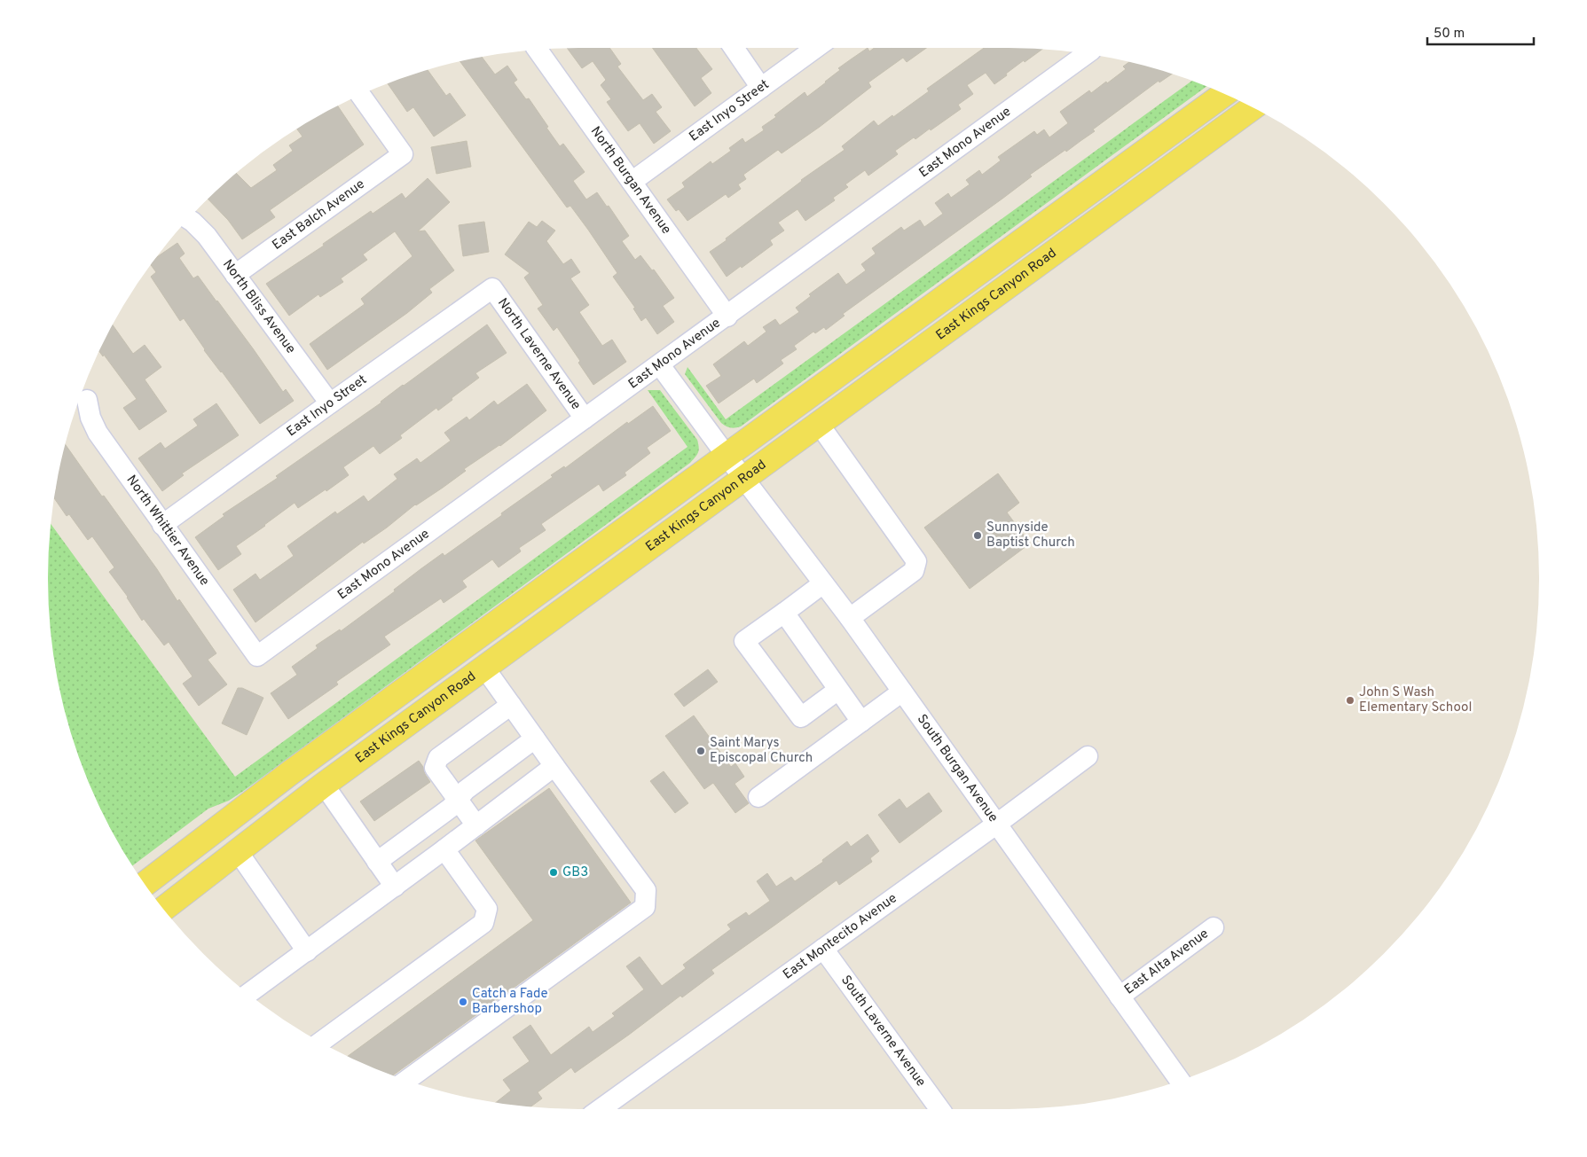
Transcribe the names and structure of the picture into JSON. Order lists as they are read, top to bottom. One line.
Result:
{"streets":{"main road":["East Kings Canyon Road"],"street":["East Inyo Street","East Mono Avenue","North Burgan Avenue","East Balch Avenue","North Bliss Avenue","North Laverne Avenue","North Whittier Avenue","South Burgan Avenue","East Montecito Avenue","East Alta Avenue","South Laverne Avenue"]},"crossings":[["East Inyo Street","North Burgan Avenue"],["East Inyo Street","North Bliss Avenue"],["East Inyo Street","North Laverne Avenue"],["East Inyo Street","North Whittier Avenue"],["East Mono Avenue","North Burgan Avenue"],["East Mono Avenue","North Laverne Avenue"],["East Mono Avenue","North Whittier Avenue"],["East Balch Avenue","North Bliss Avenue"],["East Kings Canyon Road","South Burgan Avenue"],["South Burgan Avenue","East Montecito Avenue"],["South Burgan Avenue","East Alta Avenue"],["East Montecito Avenue","South Laverne Avenue"]],"places":["Sunnyside Baptist Church","John S Wash Elementary School","Saint Marys Episcopal Church","GB3","Catch a Fade Barbershop"],"scale_bar":"50 m"}
